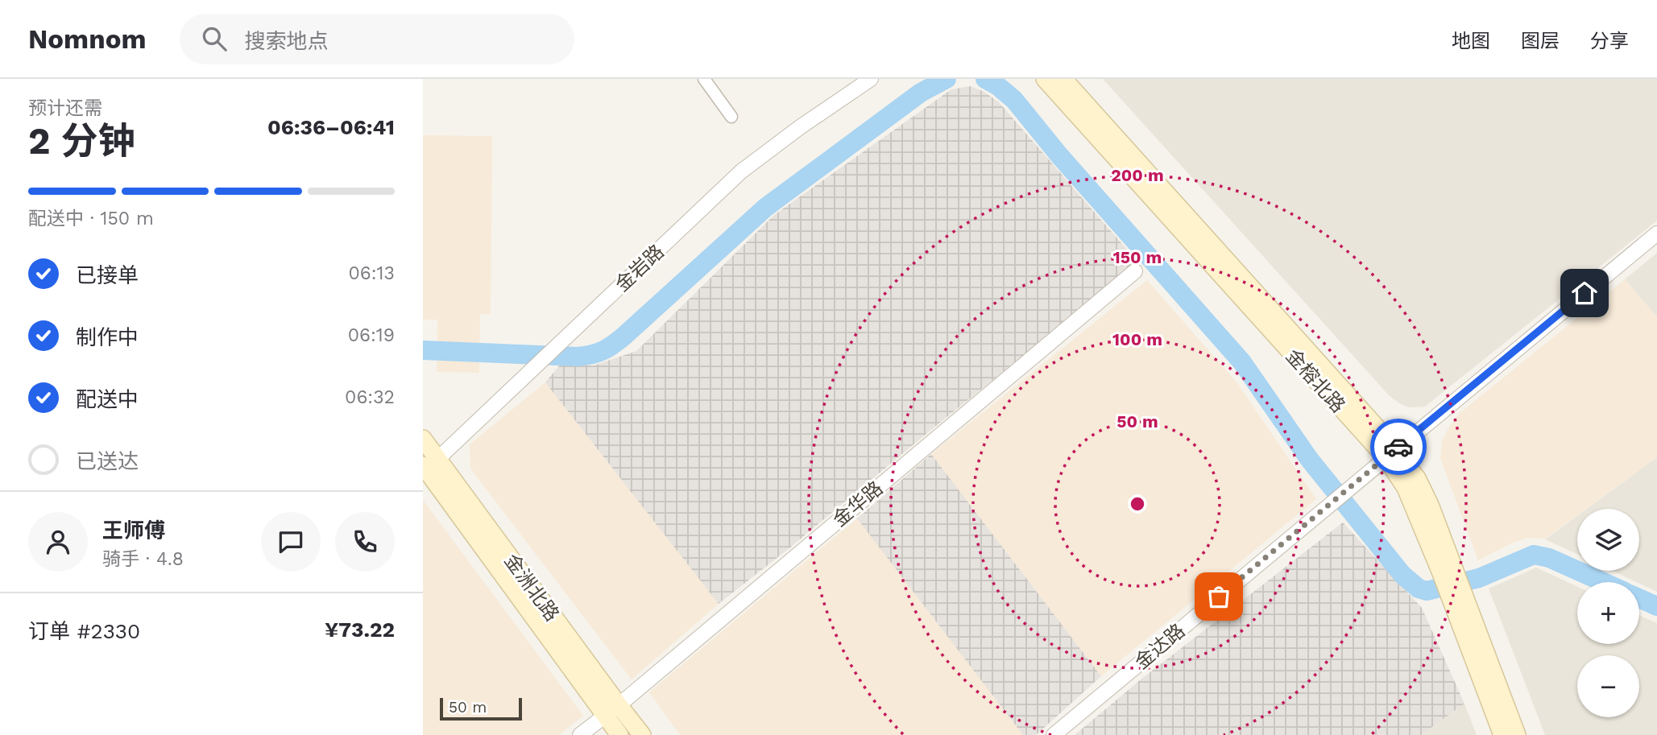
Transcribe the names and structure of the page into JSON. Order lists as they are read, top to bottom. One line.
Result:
{"streets":{"main road":["金榕北路","金洲北路"],"street":["金岩路","金华路","金达路"]},"crossings":[["金岩路","金洲北路"],["金榕北路","金达路"],["金华路","金洲北路"]],"scale_bar":"50 m","page":{"header":"Nomnom","search":"搜索地点","nav":["地图","图层","分享"],"heading":["2 分钟","预计还需","06:36–06:41"],"panel":["王师傅","骑手 · 4.8","订单 #2330","¥73.22"],"bar":"配送中 · 150 m","list":[["已接单","06:13"],["制作中","06:19"],["配送中","06:32"],"已送达"],"map_buttons":["+","−"],"scale":"50 m"},"rings":["200 m","150 m","100 m","50 m"]}
